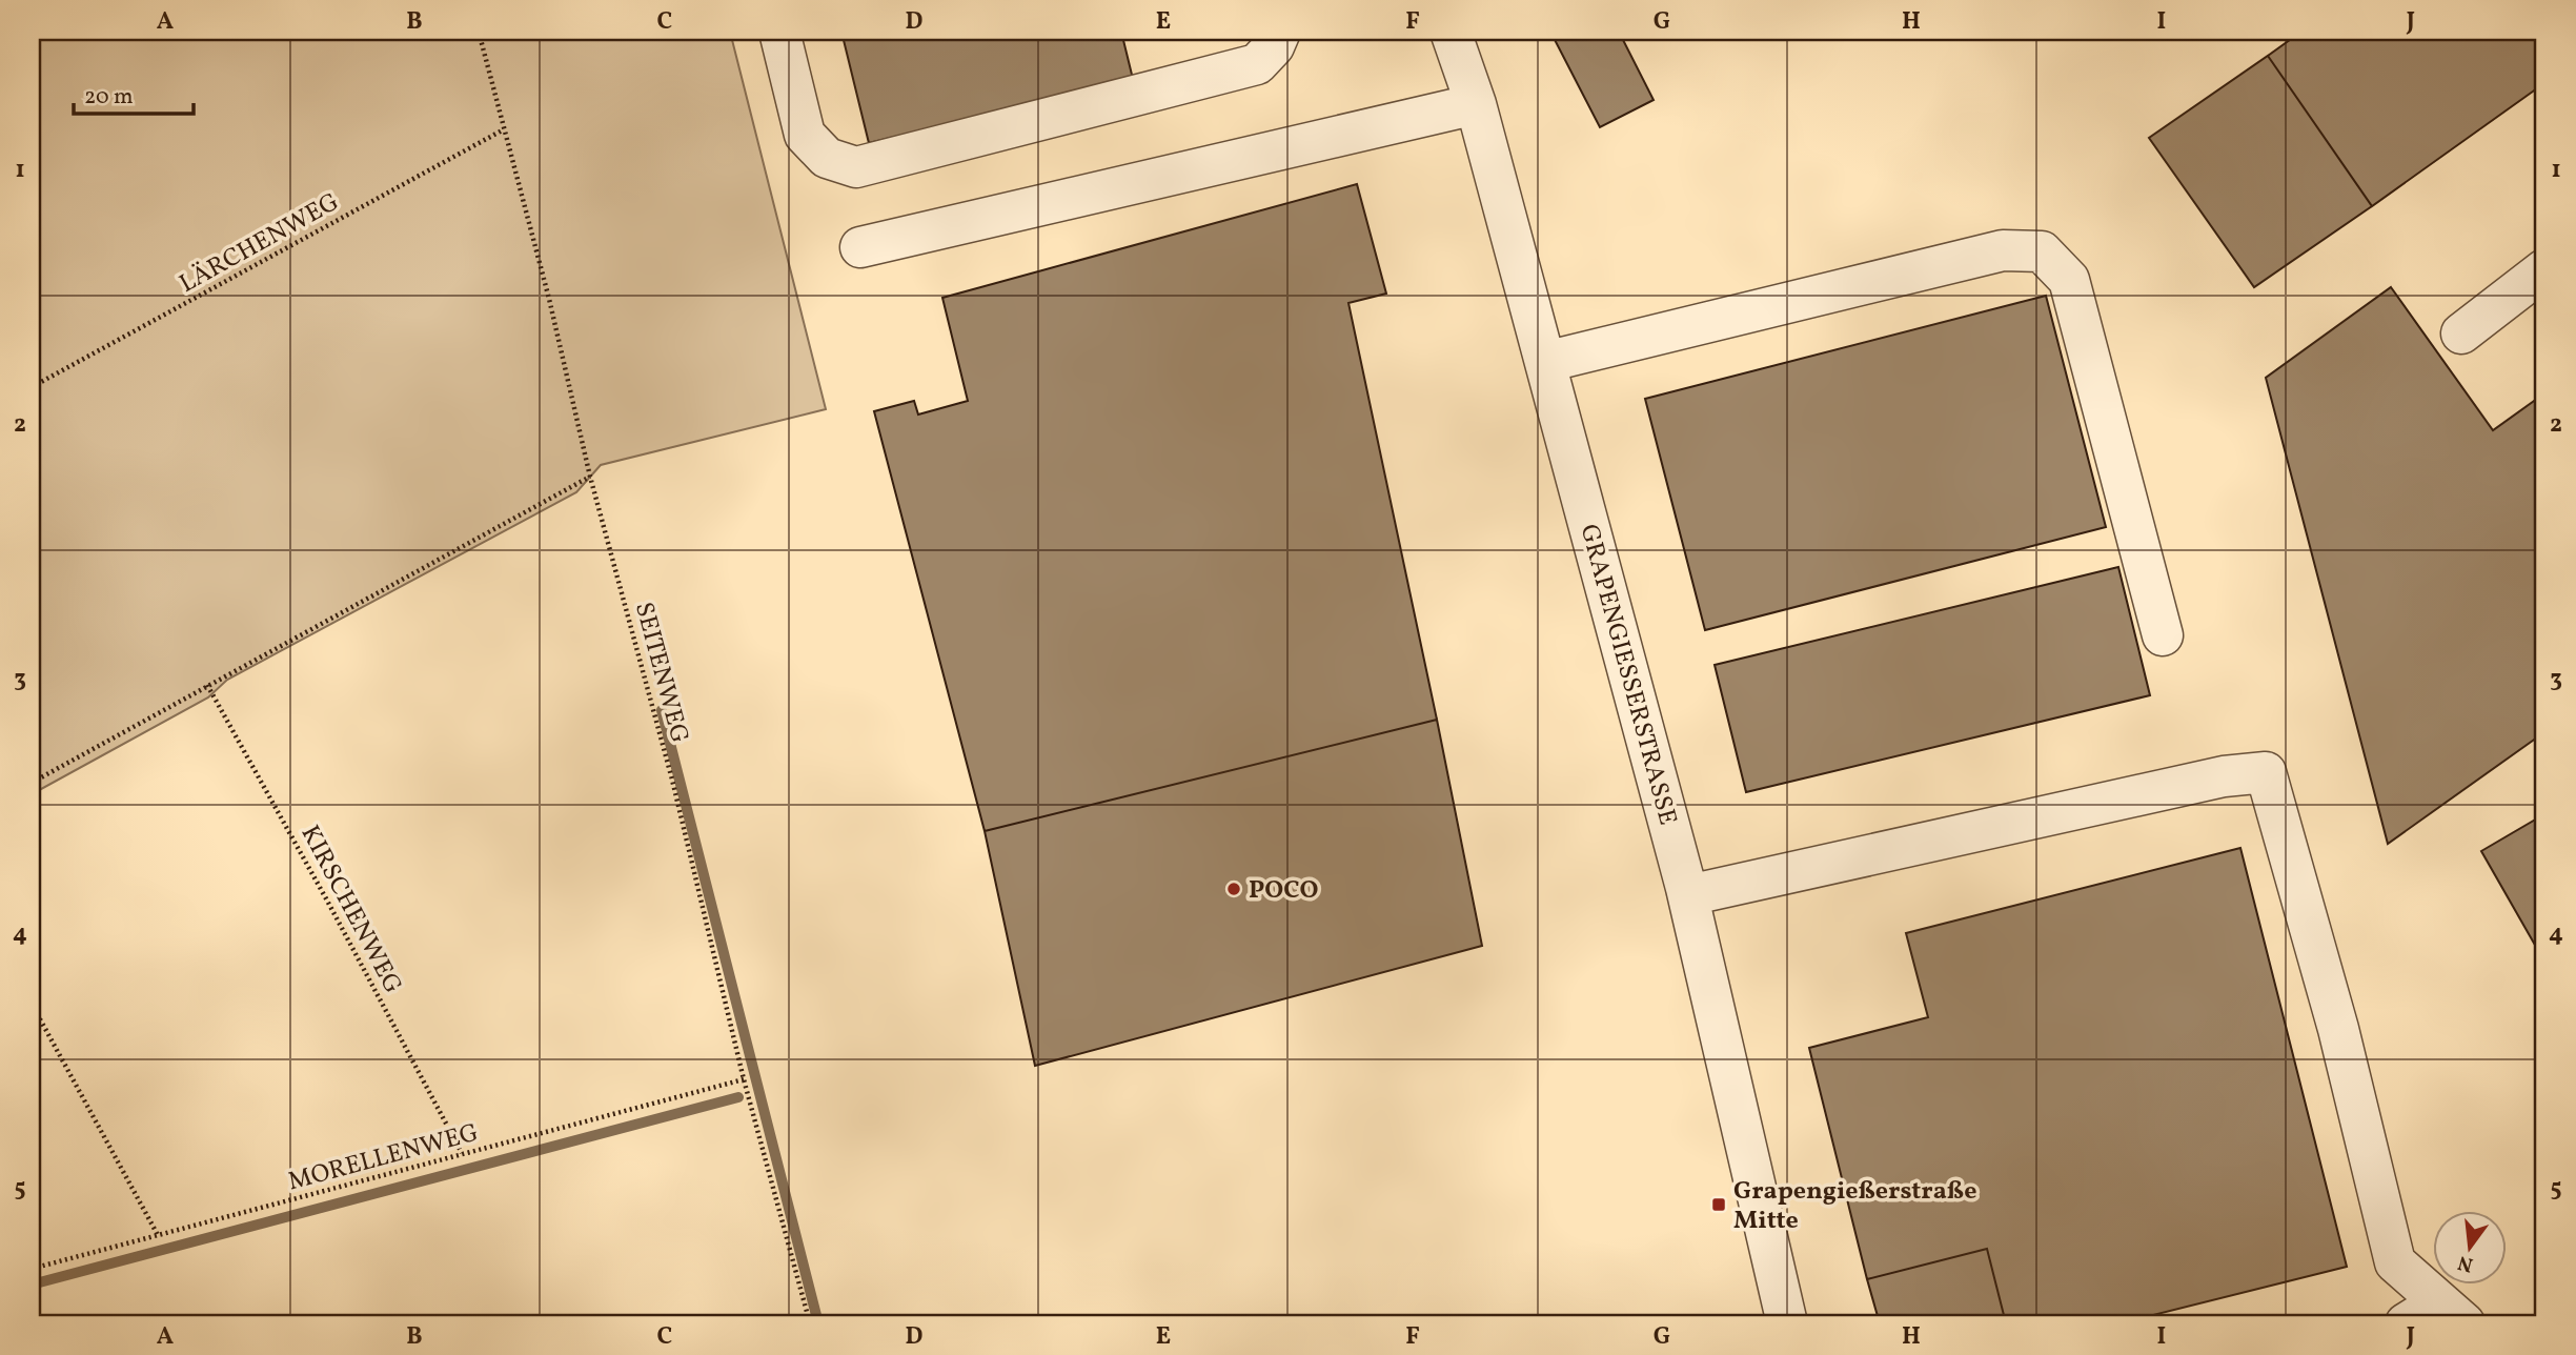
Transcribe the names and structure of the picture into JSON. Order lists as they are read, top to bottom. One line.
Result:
{"streets":{"street":["GRAPENGIESSERSTRASSE"],"path":["LÄRCHENWEG","SEITENWEG","KIRSCHENWEG","MORELLENWEG"]},"crossings":[["LÄRCHENWEG","SEITENWEG"],["SEITENWEG","MORELLENWEG"],["KIRSCHENWEG","MORELLENWEG"]],"places":{"other":["POCO"],"transit":["Grapengießerstraße Mitte"]},"scale_bar":"20 m","north":"bottom","grid":{"columns":["A","B","C","D","E","F","G","H","I","J"],"rows":["1","2","3","4","5"]}}
